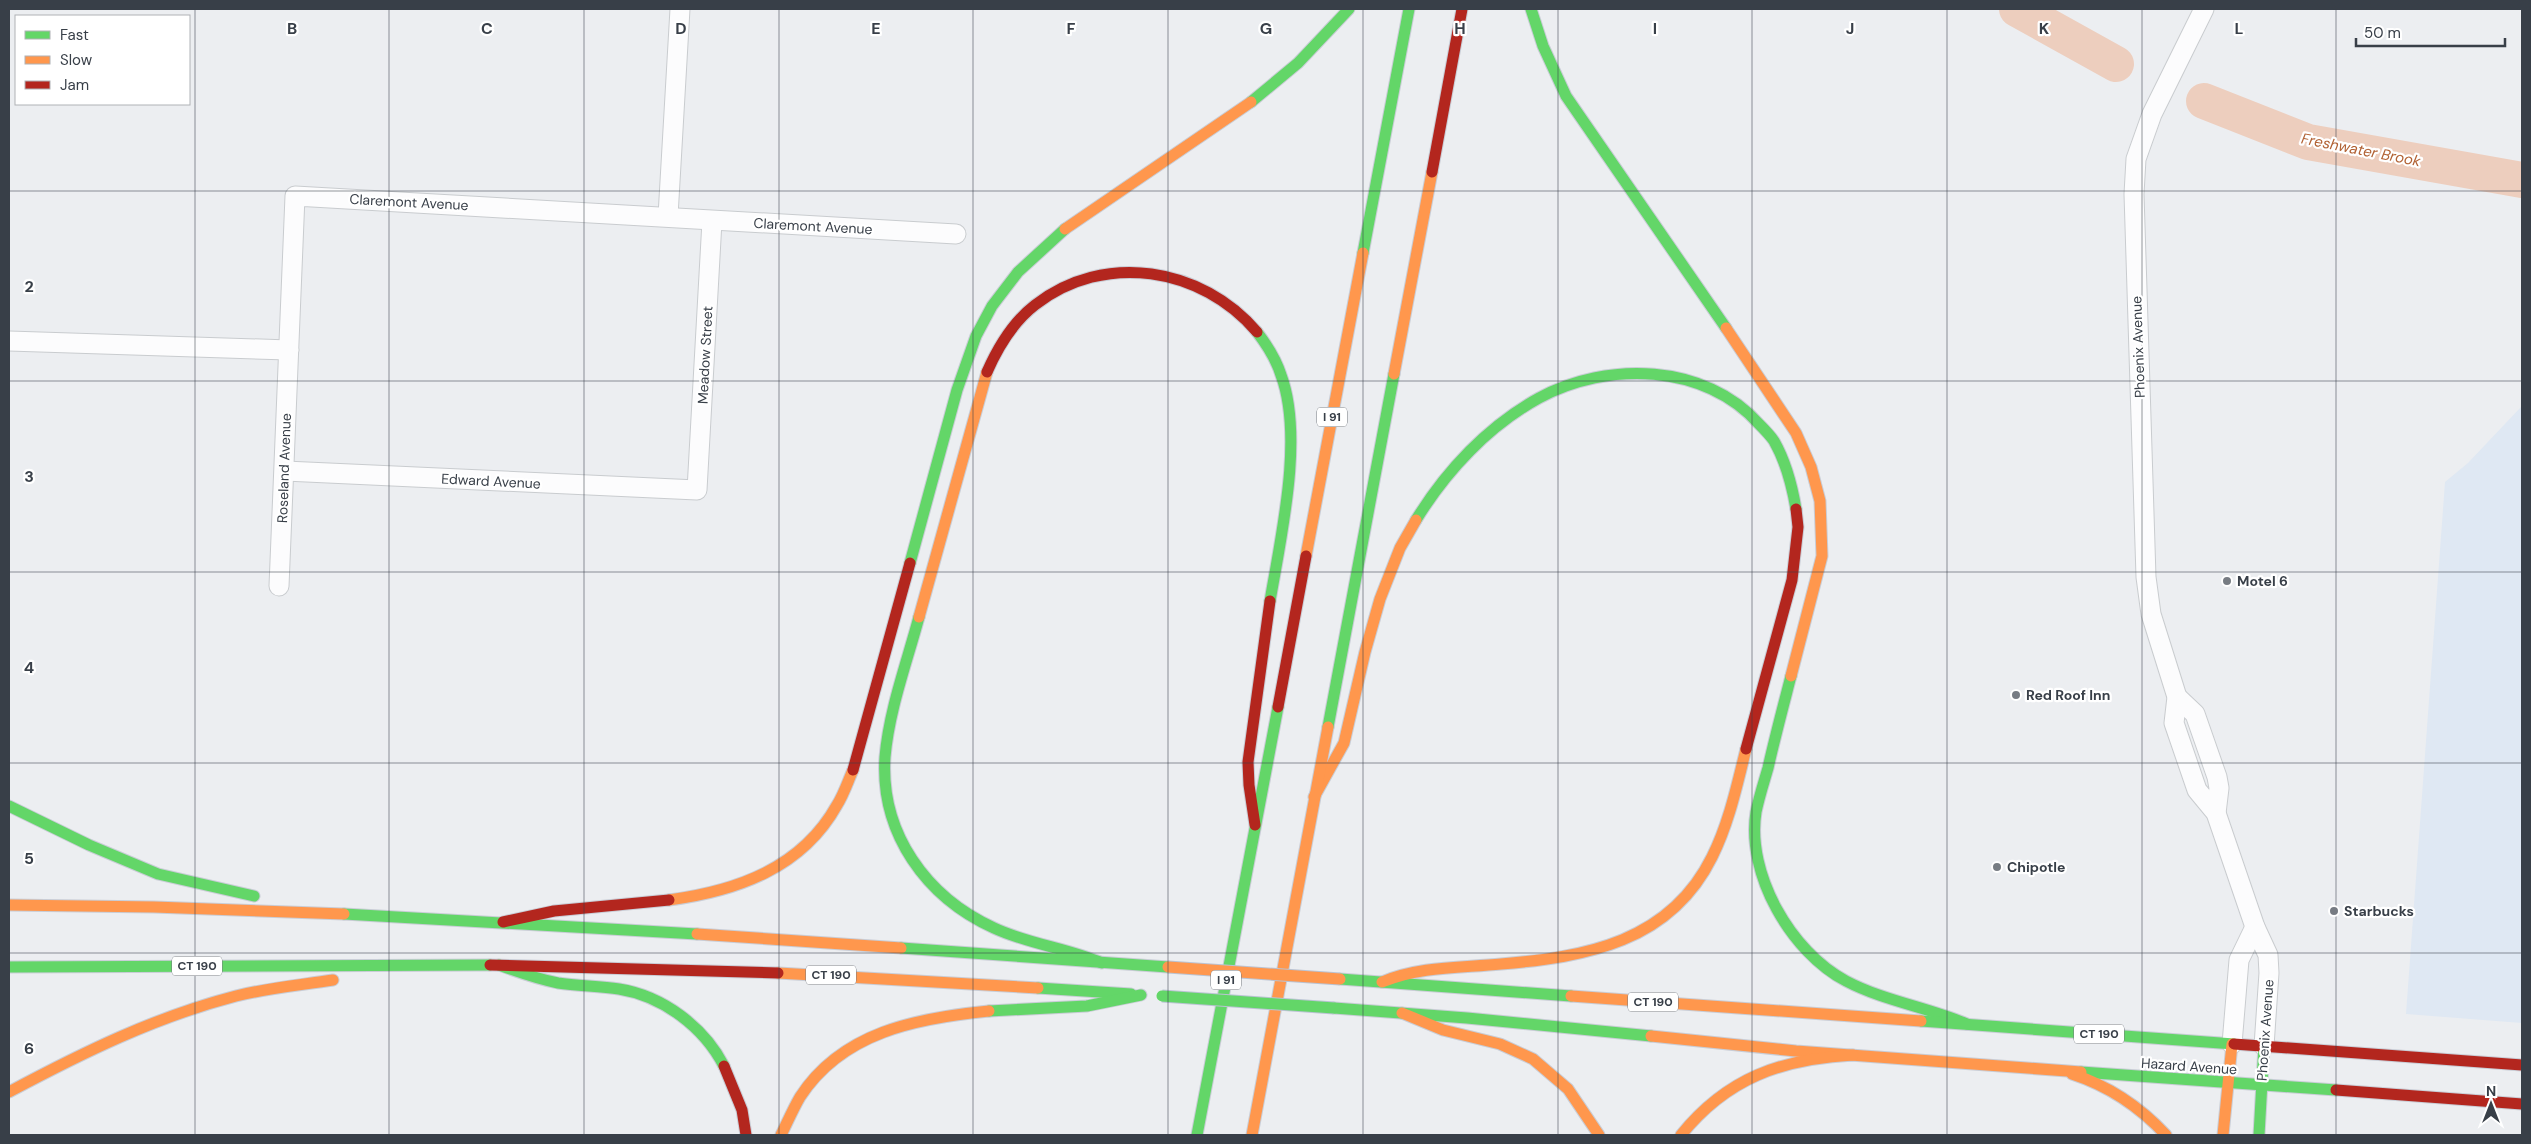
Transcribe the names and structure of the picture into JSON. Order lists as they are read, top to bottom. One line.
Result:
{"streets":{"main road":["Phoenix Avenue","I 91","CT 190","Hazard Avenue"],"street":["Claremont Avenue","Meadow Street","Roseland Avenue","Edward Avenue"]},"crossings":[["Claremont Avenue","Meadow Street"],["Claremont Avenue","Roseland Avenue"],["Phoenix Avenue","Hazard Avenue"],["Meadow Street","Edward Avenue"],["Roseland Avenue","Edward Avenue"],["CT 190","Hazard Avenue"]],"water":["Freshwater Brook"],"places":["Motel 6","Red Roof Inn","Chipotle","Starbucks"],"legend":["Fast","Slow","Jam"],"scale_bar":"50 m","north":"top","grid":{"columns":["B","C","D","E","F","G","H","I","J","K","L"],"rows":["2","3","4","5","6"]}}
